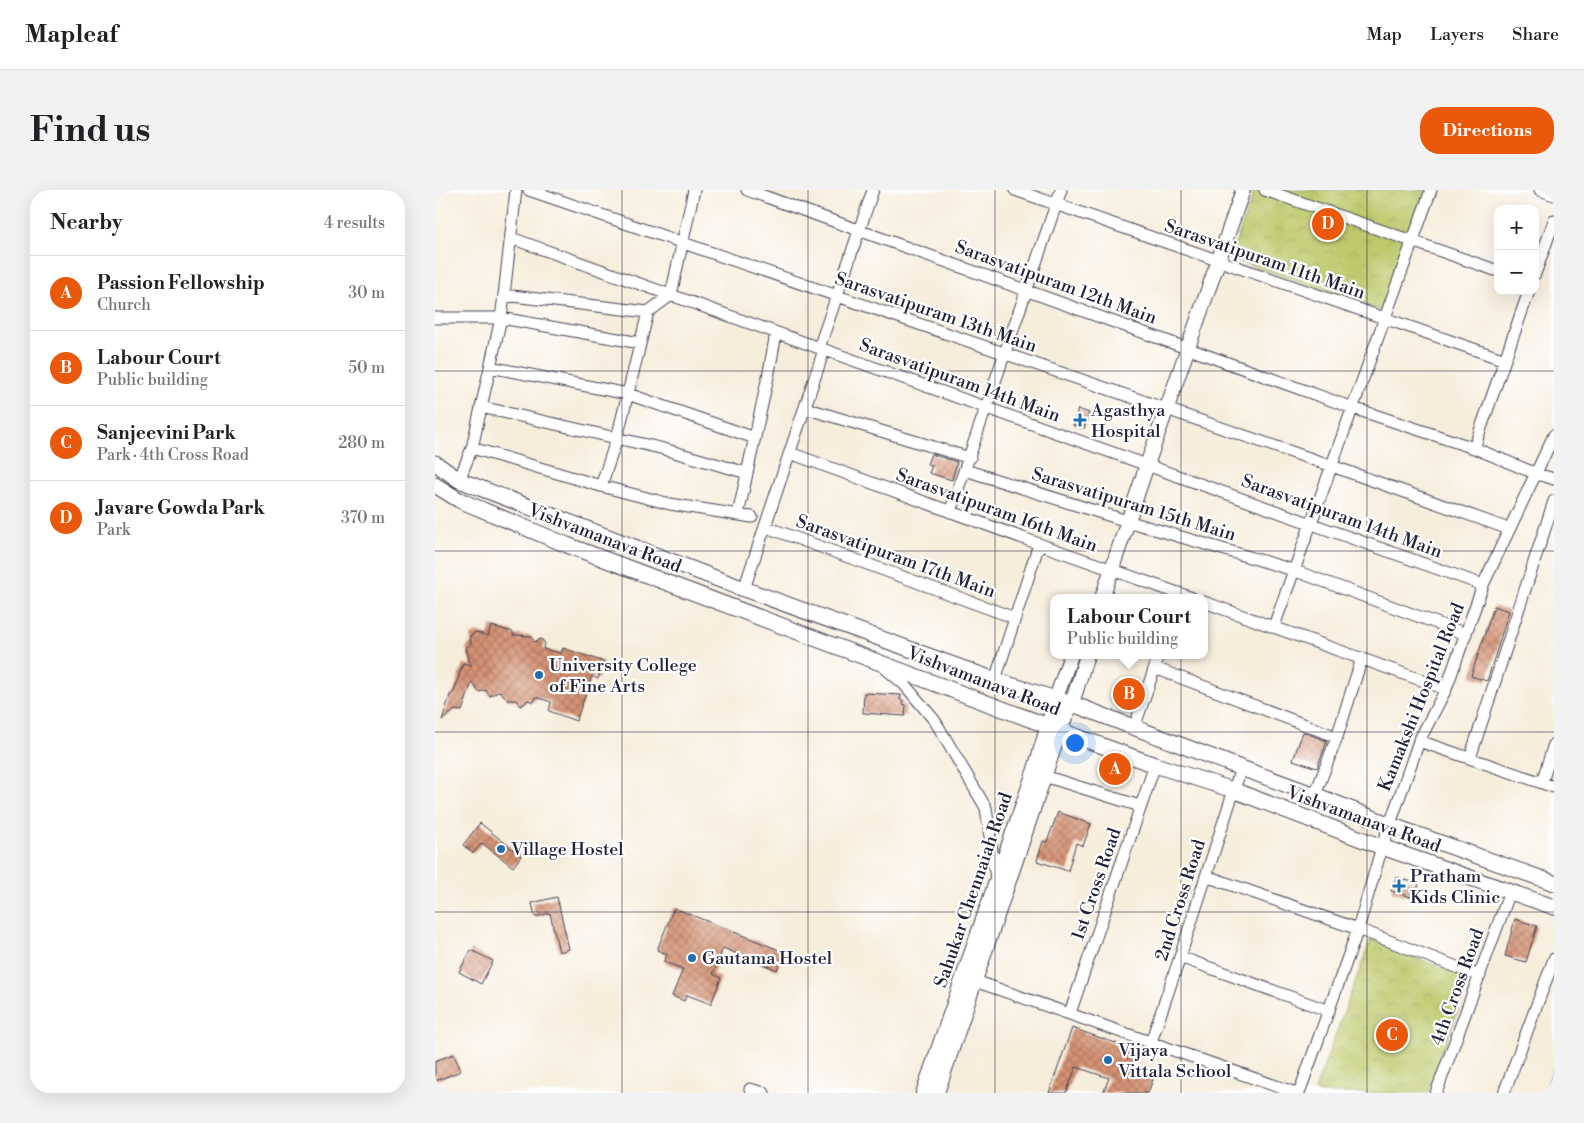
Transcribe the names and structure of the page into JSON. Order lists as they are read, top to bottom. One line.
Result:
{"streets":{"main road":["Vishvamanava Road"],"street":["Sarasvatipuram 11th Main","Sarasvatipuram 12th Main","Sarasvatipuram 13th Main","Sarasvatipuram 14th Main","Sarasvatipuram 15th Main","Sarasvatipuram 16th Main","Sarasvatipuram 17th Main","Kamakshi Hospital Road","1st Cross Road","Sahukar Chennaiah Road","2nd Cross Road","4th Cross Road"]},"crossings":[["Sarasvatipuram 12th Main","Kamakshi Hospital Road"],["Sarasvatipuram 13th Main","Kamakshi Hospital Road"],["Sarasvatipuram 14th Main","Kamakshi Hospital Road"],["Sarasvatipuram 15th Main","Kamakshi Hospital Road"],["Vishvamanava Road","Kamakshi Hospital Road"],["Vishvamanava Road","1st Cross Road"],["Vishvamanava Road","Sahukar Chennaiah Road"],["Vishvamanava Road","2nd Cross Road"],["Vishvamanava Road","4th Cross Road"]],"places":{"health":["Agasthya Hospital","Pratham Kids Clinic"],"other":["University College of Fine Arts","Village Hostel","Gautama Hostel","Vijaya Vittala School"]},"page":{"header":"Mapleaf","nav":["Map","Layers","Share"],"buttons":"Directions","title":"Find us","heading":["Nearby","4 results"],"map_buttons":["+","−"],"pins":["D","B","A","C"],"list":[{"mark":"A","name":"Passion Fellowship","note":"Church","value":"30 m"},{"mark":"B","name":"Labour Court","note":"Public building","value":"50 m"},{"mark":"C","name":"Sanjeevini Park","note":"Park · 4th Cross Road","value":"280 m"},{"mark":"D","name":"Javare Gowda Park","note":"Park","value":"370 m"}],"popup":["Labour Court","Public building"]}}
